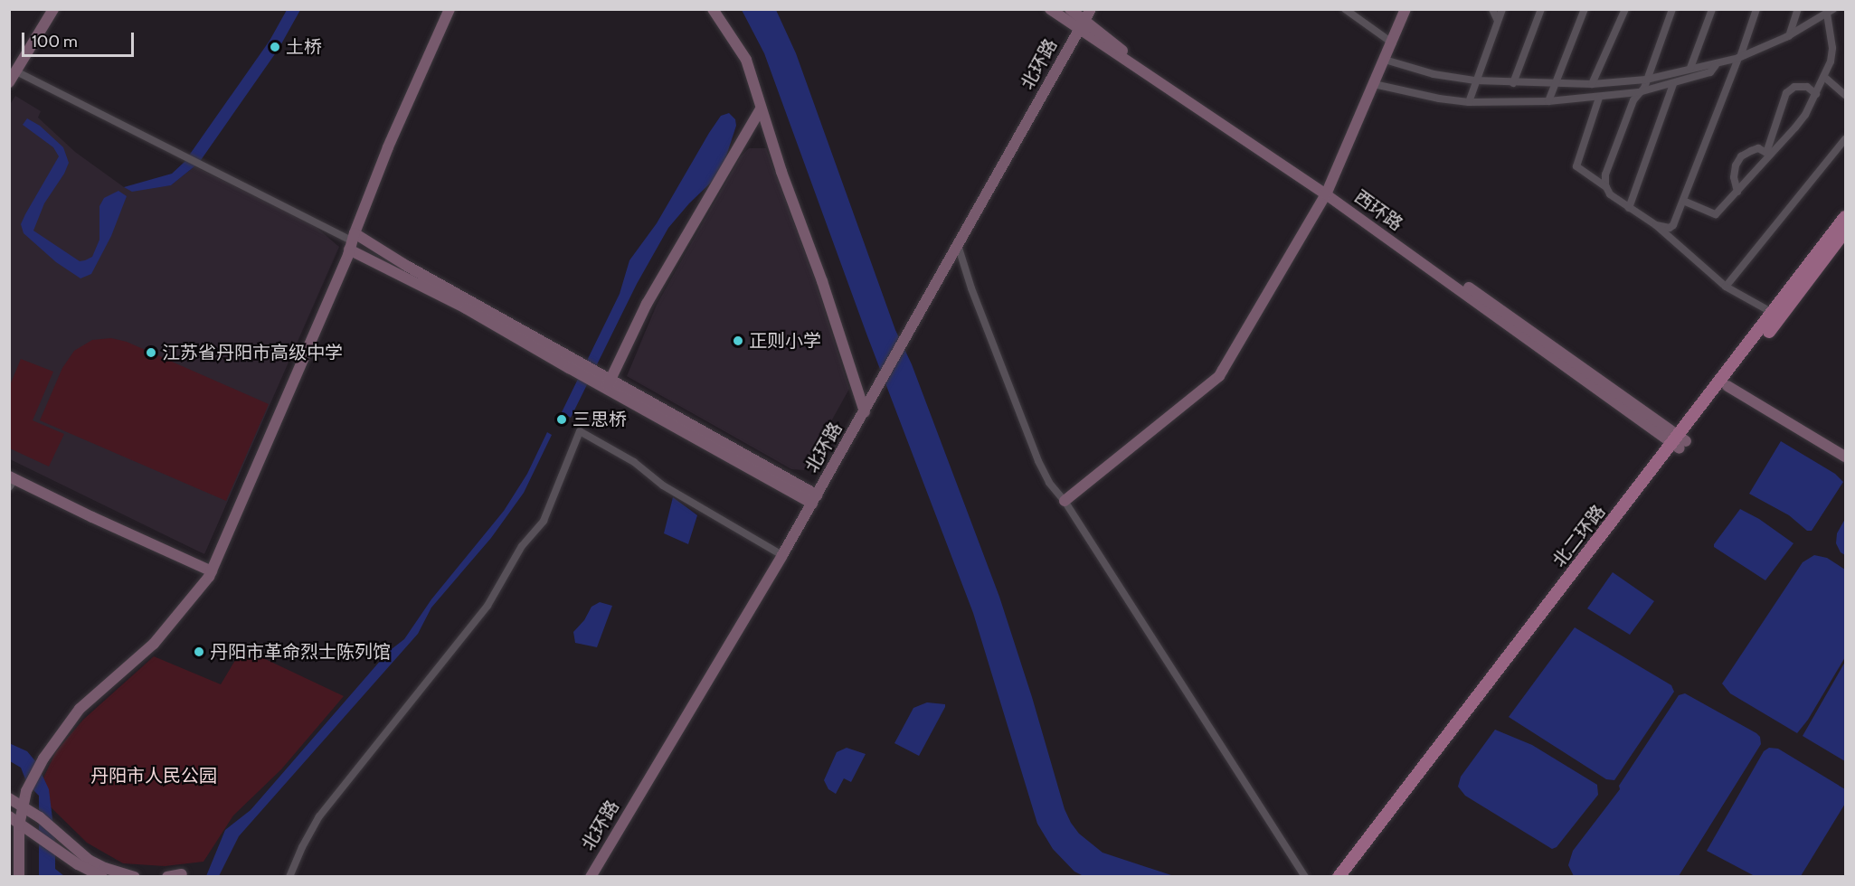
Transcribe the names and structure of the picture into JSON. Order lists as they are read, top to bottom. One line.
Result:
{"streets":{"main road":["北二环路"],"street":["北环路","西环路"]},"crossings":[["北环路","西环路"],["西环路","北二环路"]],"parks":["丹阳市人民公园"],"places":["土桥","正则小学","江苏省丹阳市高级中学","三思桥","丹阳市革命烈士陈列馆"],"scale_bar":"100 m"}
